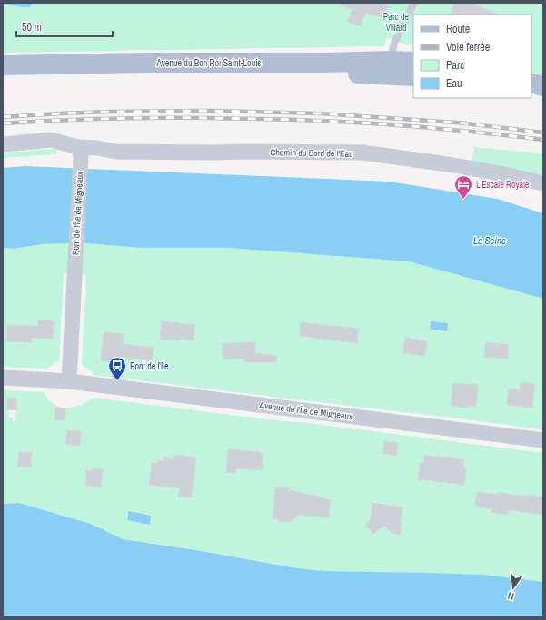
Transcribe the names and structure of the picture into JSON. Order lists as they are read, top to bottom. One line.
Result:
{"streets":{"main road":["Avenue du Bon Roi Saint-Louis"],"street":["Chemin du Bord de l'Eau","Pont de l'Île de Migneaux","Avenue de l'Île de Migneaux"]},"crossings":[["Chemin du Bord de l'Eau","Pont de l'Île de Migneaux"],["Pont de l'Île de Migneaux","Avenue de l'Île de Migneaux"]],"water":["La Seine"],"parks":["Parc de Villard"],"places":{"hotel":["L'Escale Royale"],"bus stop":["Pont de l'Ile"]},"legend":["Route","Voie ferrée","Parc","Eau"],"scale_bar":"50 m","north":"bottom"}
